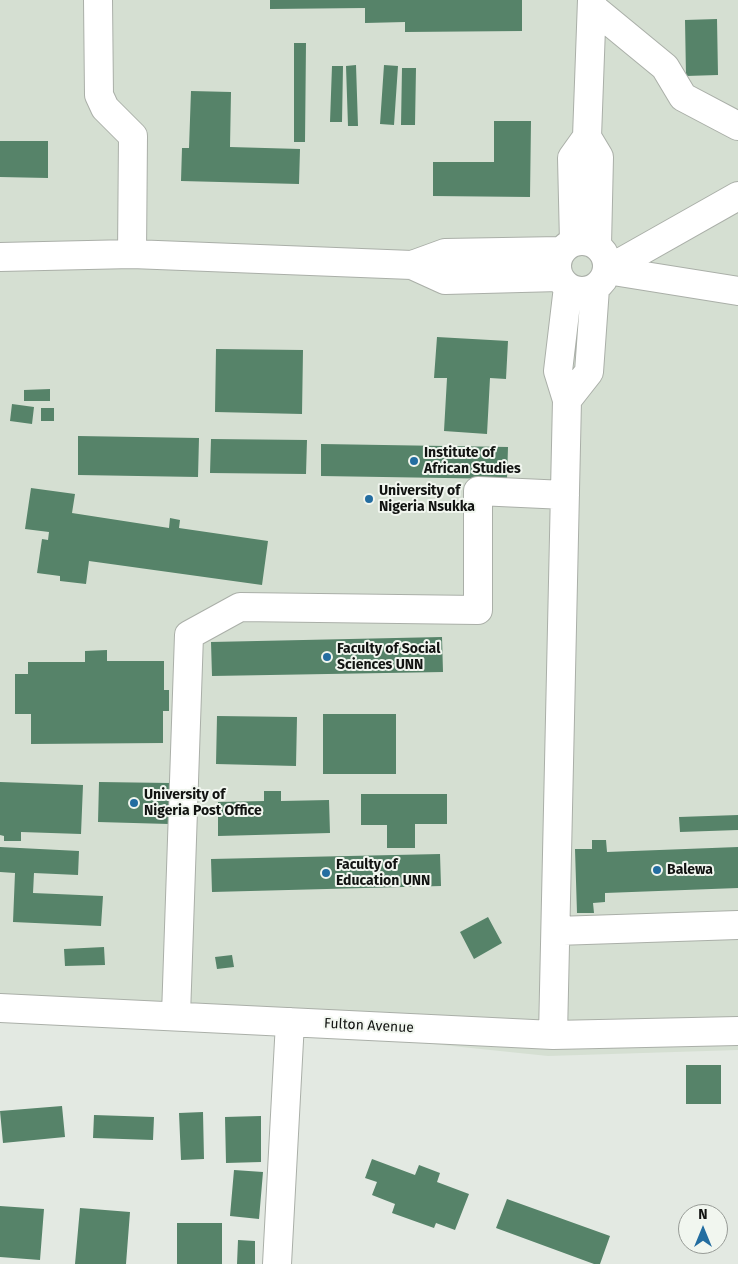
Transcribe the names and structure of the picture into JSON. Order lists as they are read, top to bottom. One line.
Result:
{"streets":{"street":["Fulton Avenue"]},"places":["Institute of African Studies","University of Nigeria Nsukka","Faculty of Social Sciences UNN","University of Nigeria Post Office","Balewa","Faculty of Education UNN"],"north":"top"}
